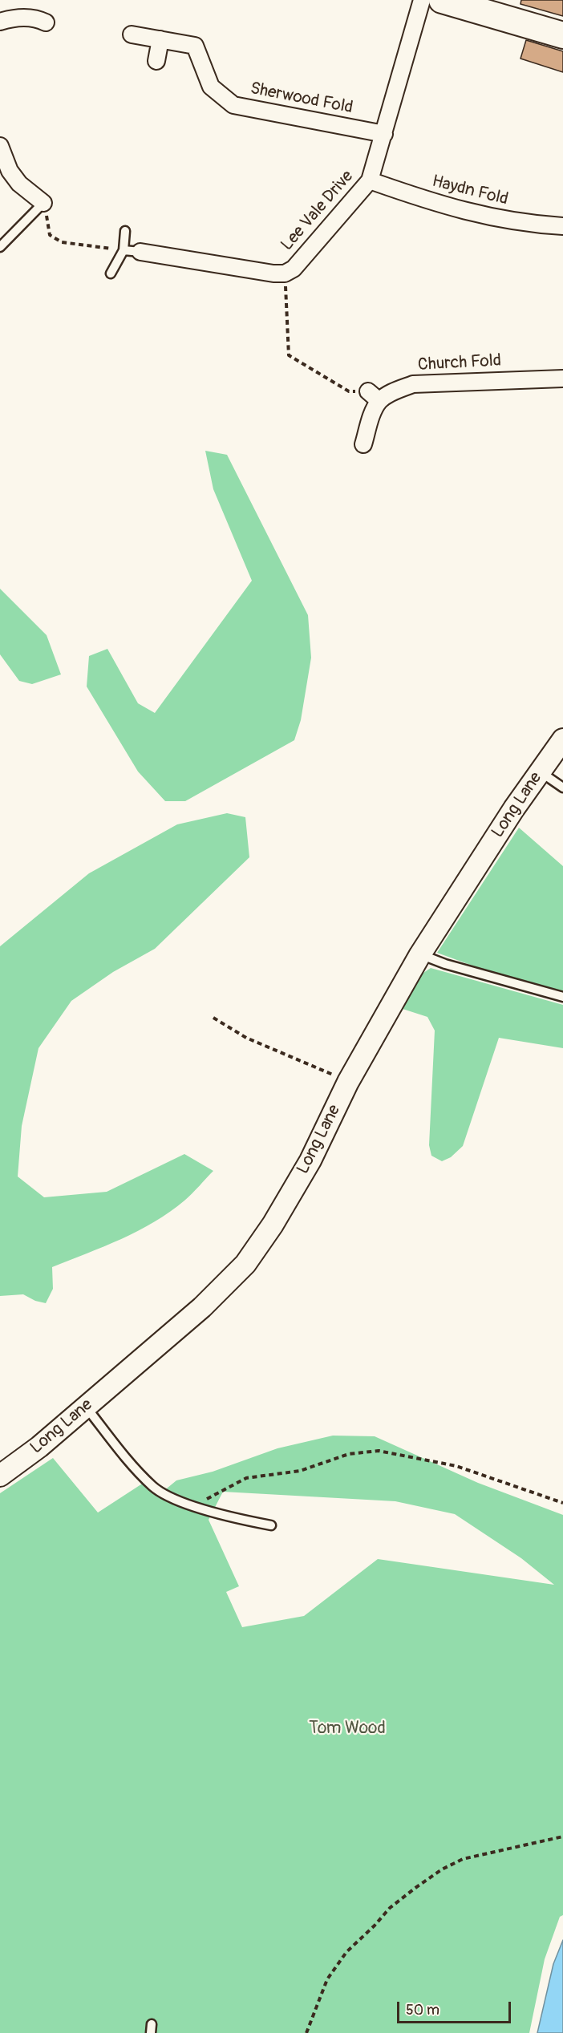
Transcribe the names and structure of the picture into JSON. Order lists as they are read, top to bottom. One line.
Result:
{"streets":{"street":["Sherwood Fold","Haydn Fold","Lee Vale Drive","Church Fold","Long Lane"]},"crossings":[["Sherwood Fold","Lee Vale Drive"],["Haydn Fold","Lee Vale Drive"]],"parks":["Tom Wood"],"scale_bar":"50 m"}
